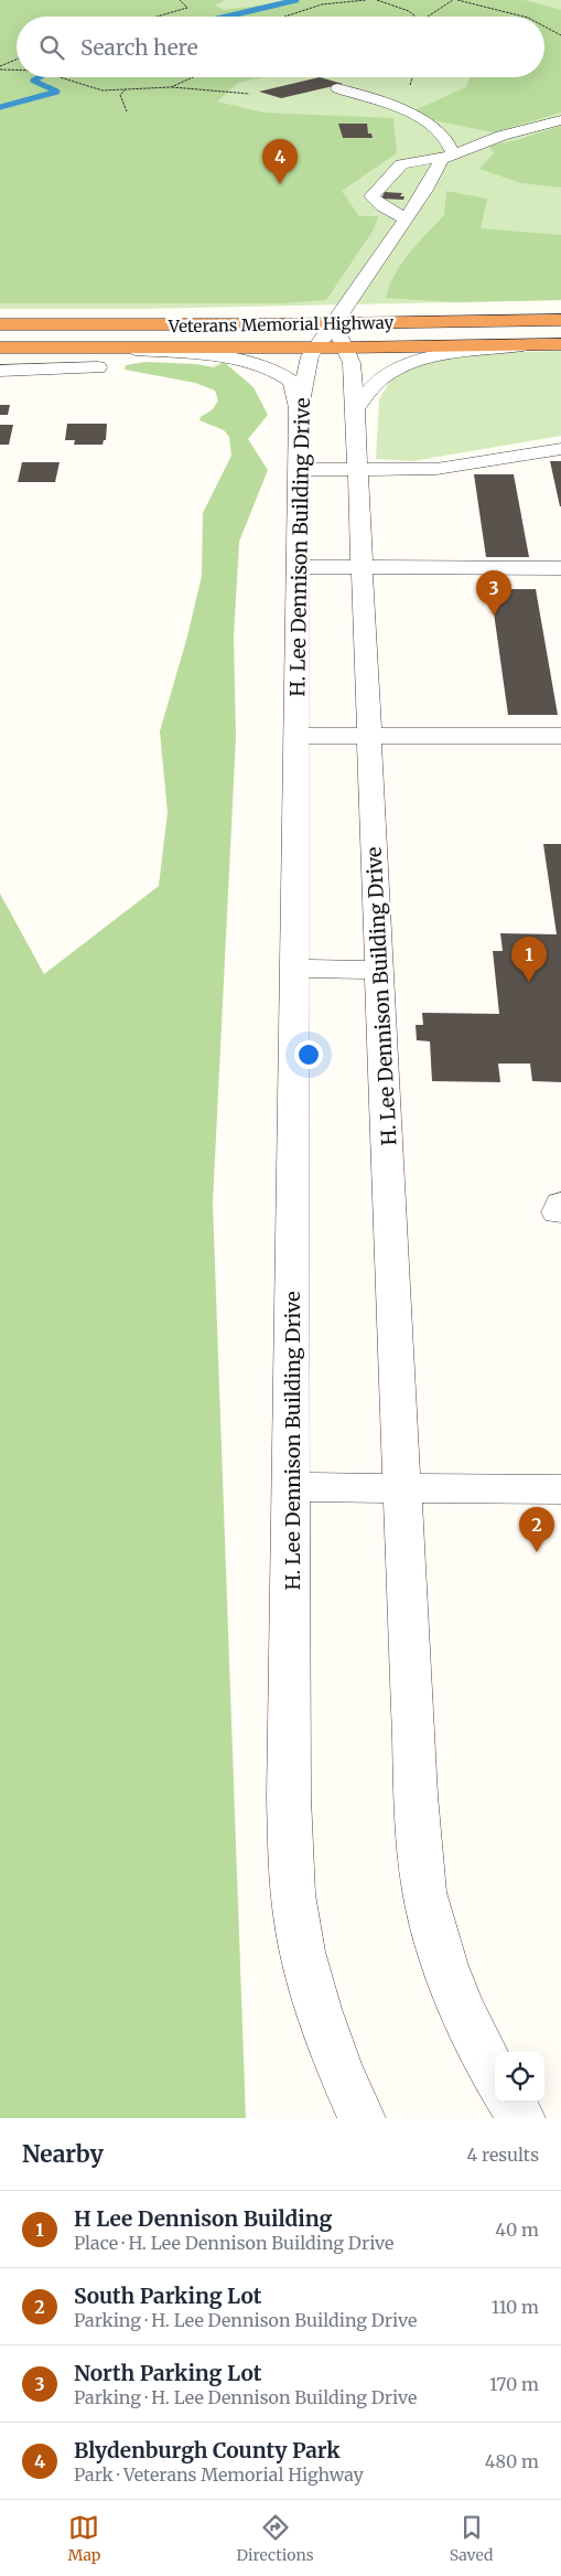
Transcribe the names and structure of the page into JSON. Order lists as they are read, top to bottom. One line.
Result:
{"streets":{"highway":["Veterans Memorial Highway"],"street":["H. Lee Dennison Building Drive"]},"crossings":[["Veterans Memorial Highway","H. Lee Dennison Building Drive"]],"page":{"search":"Search here","pins":["4","3","1","2"],"heading":["Nearby","4 results"],"list":[{"mark":"1","name":"H Lee Dennison Building","note":"Place · H. Lee Dennison Building Drive","value":"40 m"},{"mark":"2","name":"South Parking Lot","note":"Parking · H. Lee Dennison Building Drive","value":"110 m"},{"mark":"3","name":"North Parking Lot","note":"Parking · H. Lee Dennison Building Drive","value":"170 m"},{"mark":"4","name":"Blydenburgh County Park","note":"Park · Veterans Memorial Highway","value":"480 m"}],"nav":["Map","Directions","Saved"]}}
